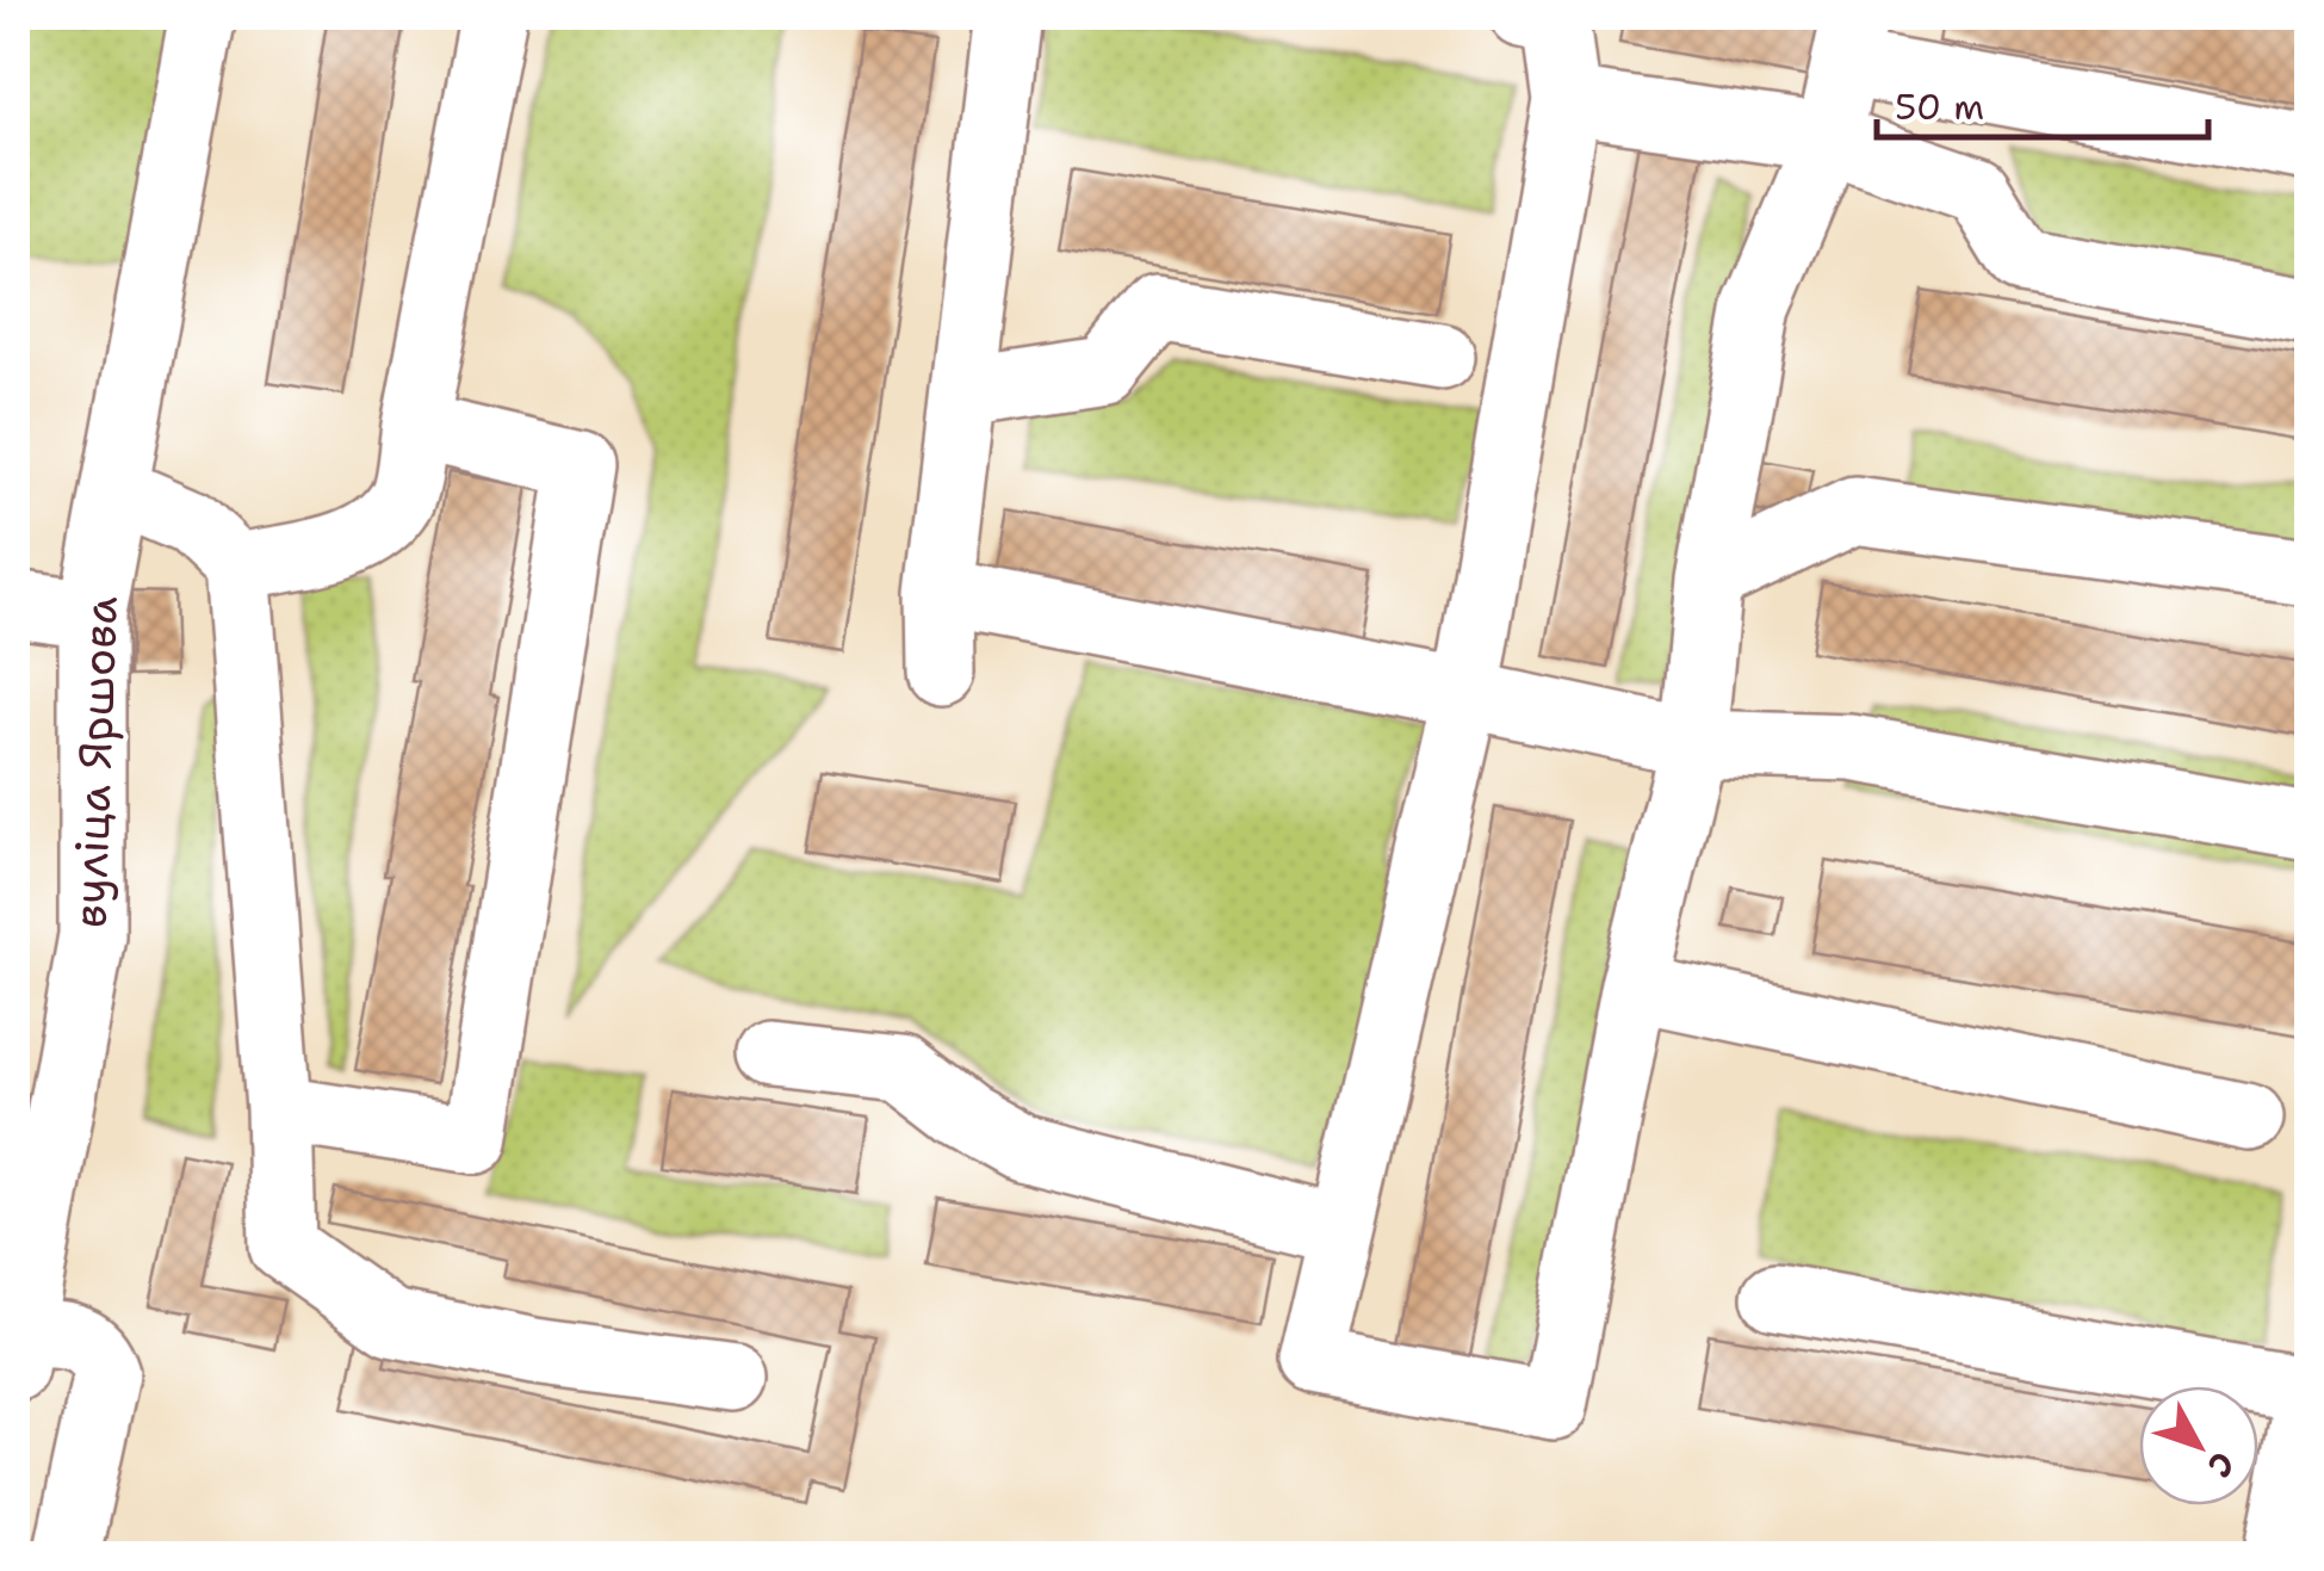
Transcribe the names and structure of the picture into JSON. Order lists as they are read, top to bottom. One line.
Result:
{"streets":{"street":["вуліца Яршова"]},"scale_bar":"50 m","north":"bottom right"}
